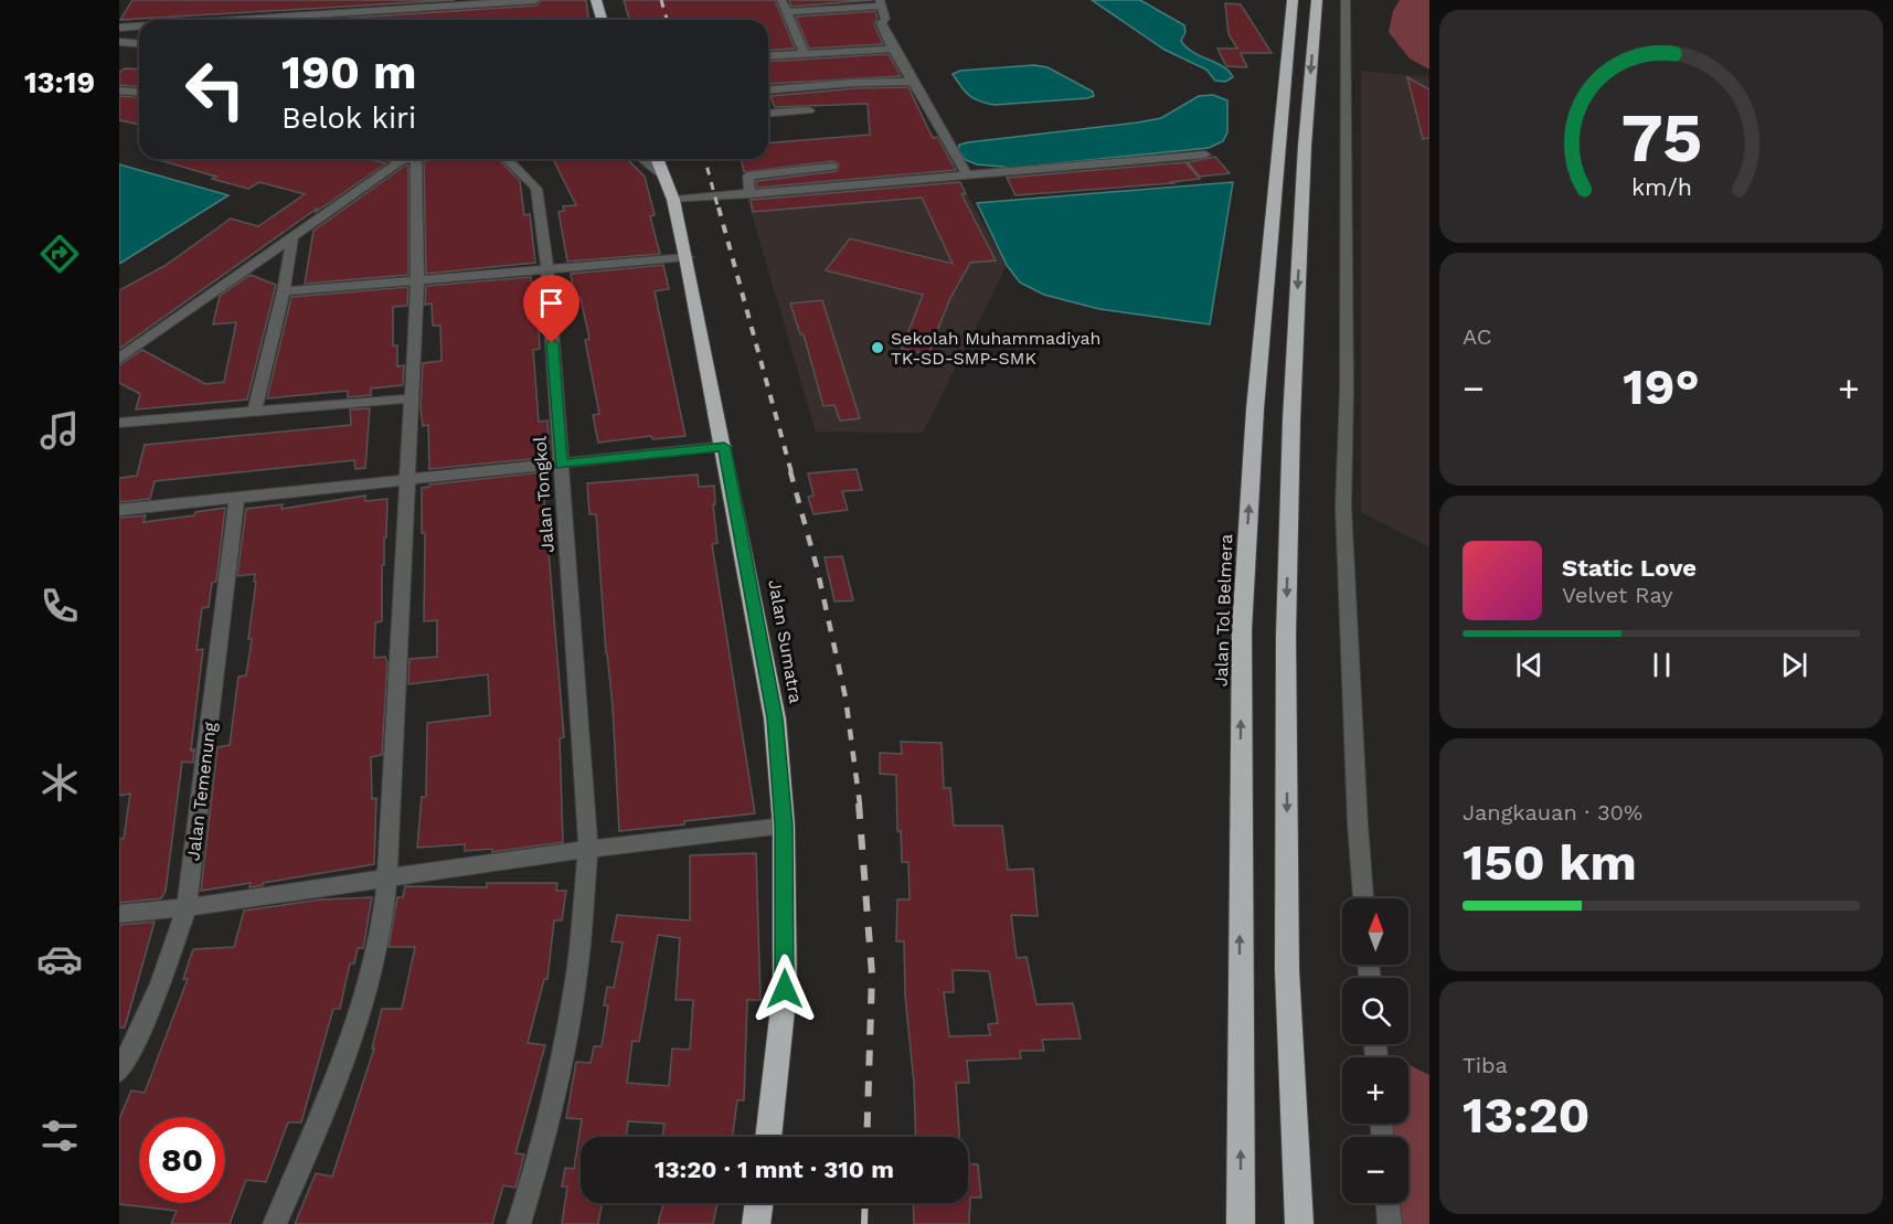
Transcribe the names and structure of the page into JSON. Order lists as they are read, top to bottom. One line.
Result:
{"streets":{"highway":["Jalan Tol Belmera","Jalan Sumatra"],"street":["Jalan Tongkol","Jalan Temenung"]},"places":["Sekolah Muhammadiyah TK-SD-SMP-SMK"],"north":"top","page":{"tabs":"13:19","turn":["190 m","Belok kiri"],"tile":["AC",["Jangkauan · 30%","150 km"],["Tiba","13:20"]],"heat":["−","19°","+"],"song":["Static Love","Velvet Ray"],"map_buttons":["+","−"],"limit":"80","trip":"13:20 · 1 mnt · 310 m","gauge":["75","km/h"]}}
